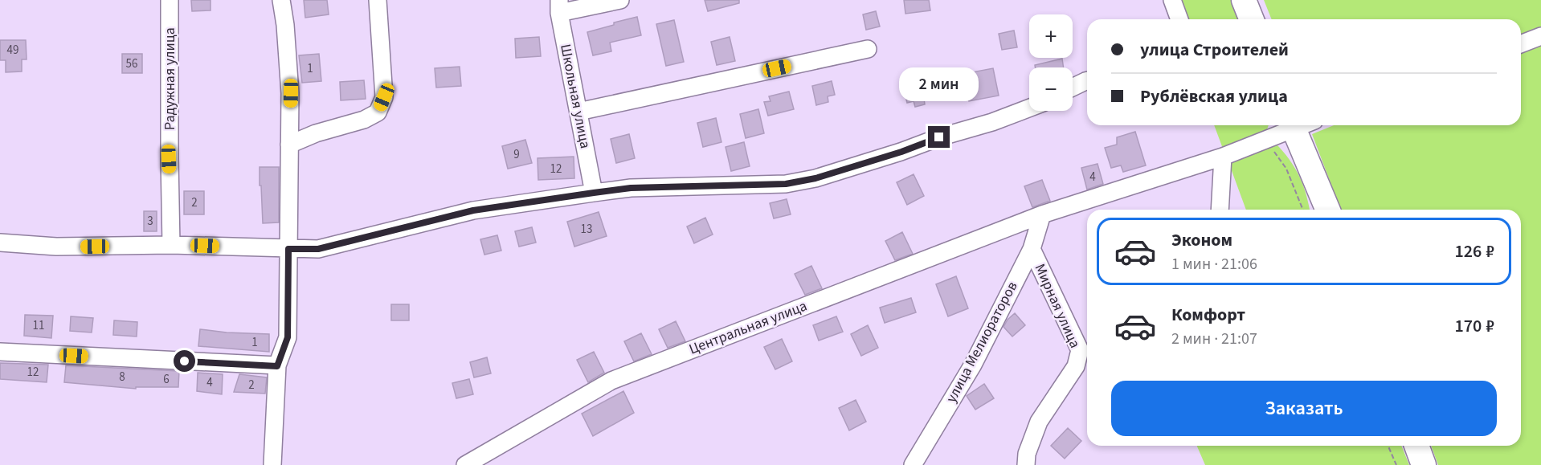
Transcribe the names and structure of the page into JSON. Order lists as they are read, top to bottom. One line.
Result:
{"streets":{"street":["Радужная улица","Школьная улица","Мирная улица","Центральная улица","улица Мелиораторов"]},"crossings":[["Мирная улица","улица Мелиораторов"],["Центральная улица","улица Мелиораторов"]],"house_numbers":["49","56","1","9","12","4","2","3","13","11","1","12","8","6","4","2"],"page":{"map_buttons":["+","−"],"banner":["улица Строителей","Рублёвская улица"],"bubble":"2 мин","list":[{"name":"Эконом","note":"1 мин · 21:06","value":"126 ₽"},{"name":"Комфорт","note":"2 мин · 21:07","value":"170 ₽"}],"buttons":"Заказать"}}
